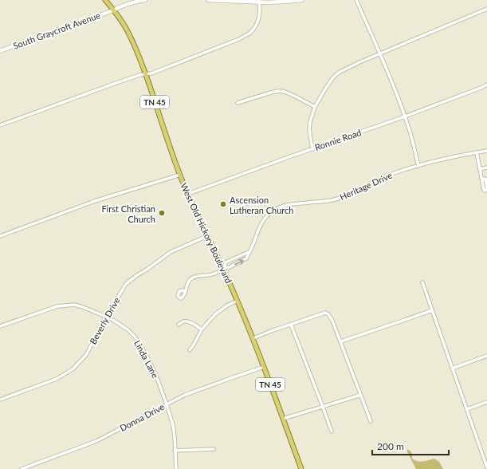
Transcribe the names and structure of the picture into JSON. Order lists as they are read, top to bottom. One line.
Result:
{"streets":{"main road":["TN 45","West Old Hickory Boulevard"],"street":["South Graycroft Avenue","Ronnie Road","Heritage Drive","Beverly Drive","Linda Lane","Donna Drive"]},"crossings":[["South Graycroft Avenue","West Old Hickory Boulevard"],["Ronnie Road","West Old Hickory Boulevard"],["Heritage Drive","West Old Hickory Boulevard"],["West Old Hickory Boulevard","Beverly Drive"],["West Old Hickory Boulevard","Donna Drive"],["Beverly Drive","Linda Lane"],["Linda Lane","Donna Drive"]],"places":["Ascension Lutheran Church","First Christian Church"],"scale_bar":"200 m"}
